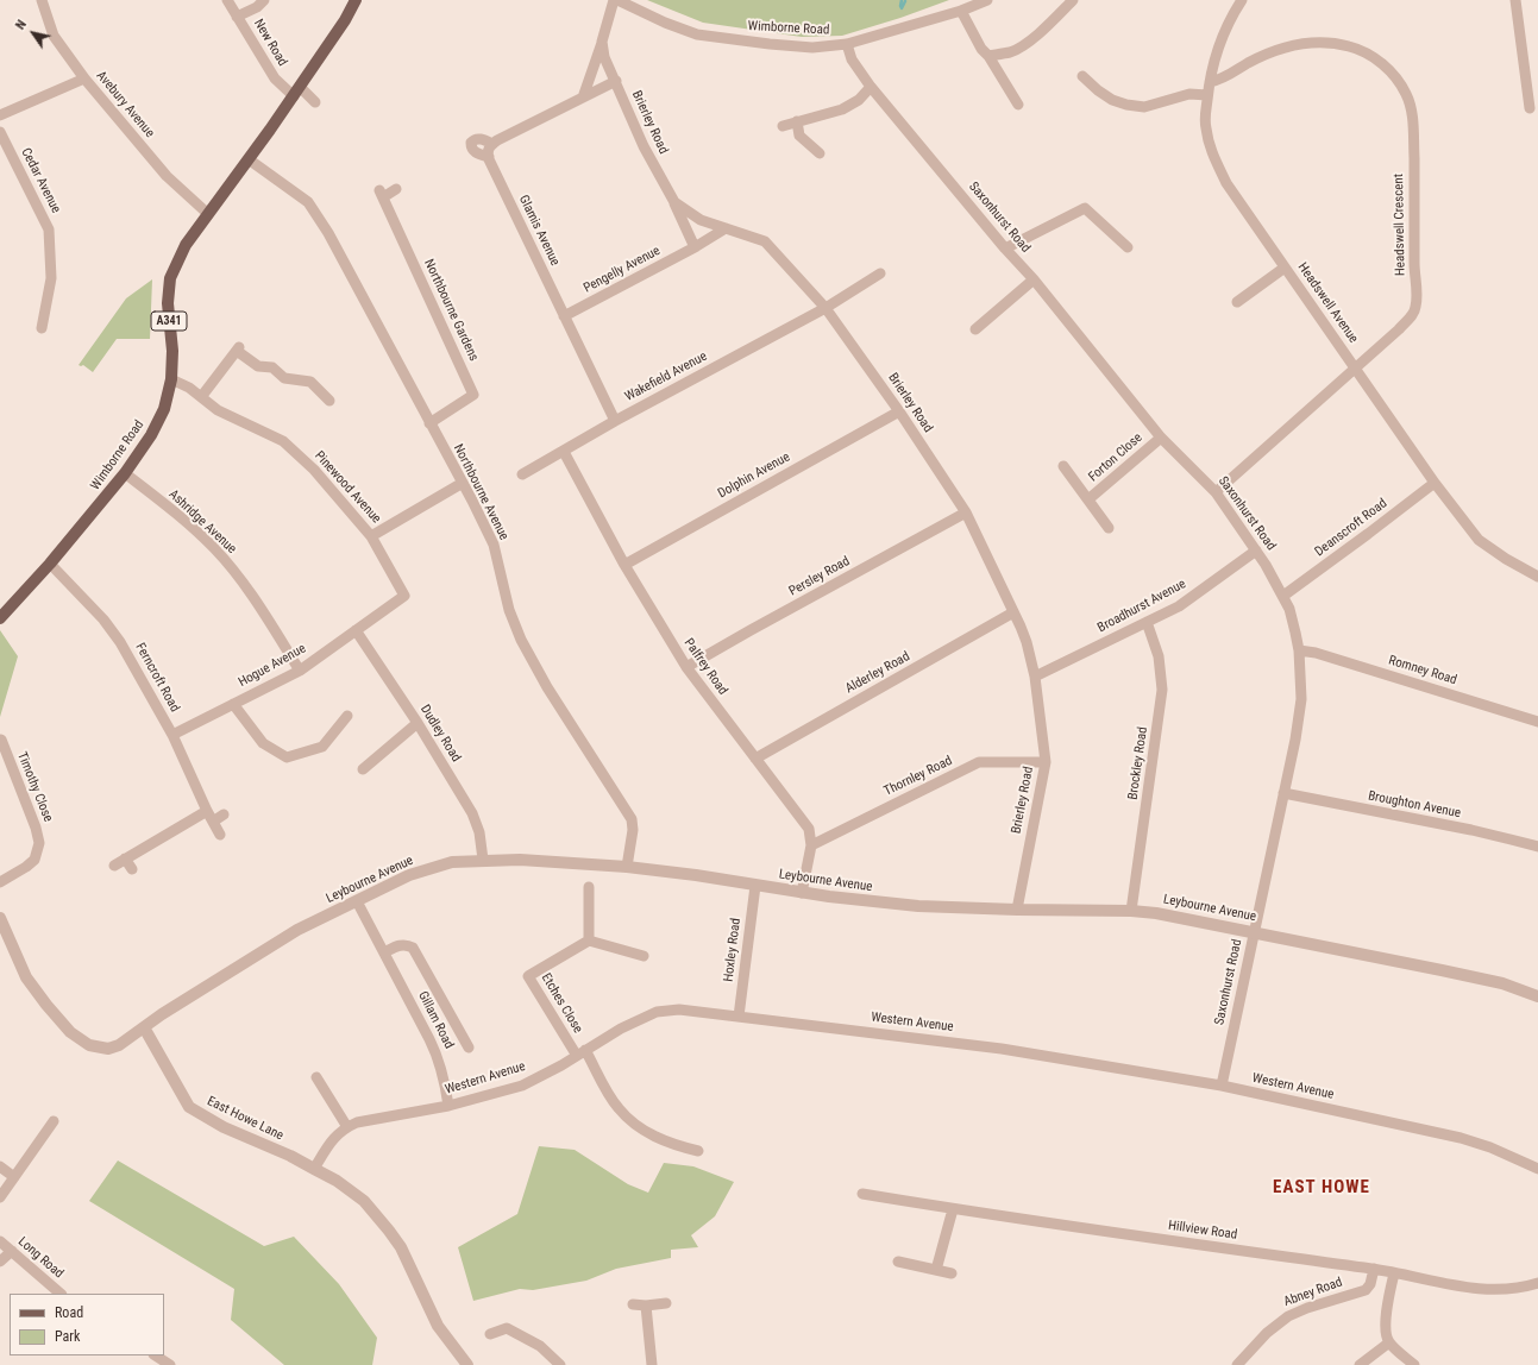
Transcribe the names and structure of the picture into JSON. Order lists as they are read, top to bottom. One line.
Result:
{"streets":{"main road":["Wimborne Road","A341"],"street":["New Road","Avebury Avenue","Brierley Road","Cedar Avenue","Saxonhurst Road","Headswell Crescent","Glamis Avenue","Pengelly Avenue","Headswell Avenue","Northbourne Gardens","Wakefield Avenue","Forton Close","Dolphin Avenue","Pinewood Avenue","Northbourne Avenue","Ashridge Avenue","Deanscroft Road","Persley Road","Broadhurst Avenue","Hogue Avenue","Palfrey Road","Romney Road","Alderley Road","Ferncroft Road","Dudley Road","Brockley Road","Thornley Road","Timothy Close","Broughton Avenue","Leybourne Avenue","Hoxley Road","Etches Close","Gillam Road","Western Avenue","East Howe Lane","Hillview Road","Long Road","Abney Road"]},"crossings":[["Wimborne Road","New Road"],["Wimborne Road","Avebury Avenue"],["Wimborne Road","Saxonhurst Road"],["Wimborne Road","Pinewood Avenue"],["Wimborne Road","Northbourne Avenue"],["Wimborne Road","Ashridge Avenue"],["Wimborne Road","Ferncroft Road"],["Brierley Road","Pengelly Avenue"],["Brierley Road","Wakefield Avenue"],["Brierley Road","Dolphin Avenue"],["Brierley Road","Persley Road"],["Brierley Road","Broadhurst Avenue"],["Brierley Road","Alderley Road"],["Brierley Road","Thornley Road"],["Brierley Road","Leybourne Avenue"],["Saxonhurst Road","Headswell Crescent"],["Saxonhurst Road","Forton Close"],["Saxonhurst Road","Deanscroft Road"],["Saxonhurst Road","Broadhurst Avenue"],["Saxonhurst Road","Romney Road"],["Saxonhurst Road","Broughton Avenue"],["Saxonhurst Road","Leybourne Avenue"],["Saxonhurst Road","Western Avenue"],["Headswell Crescent","Headswell Avenue"],["Glamis Avenue","Pengelly Avenue"],["Glamis Avenue","Wakefield Avenue"],["Headswell Avenue","Deanscroft Road"],["Northbourne Gardens","Northbourne Avenue"],["Wakefield Avenue","Palfrey Road"],["Dolphin Avenue","Palfrey Road"],["Pinewood Avenue","Hogue Avenue"],["Northbourne Avenue","Leybourne Avenue"],["Ashridge Avenue","Hogue Avenue"],["Persley Road","Palfrey Road"],["Broadhurst Avenue","Brockley Road"],["Hogue Avenue","Ferncroft Road"],["Hogue Avenue","Dudley Road"],["Palfrey Road","Alderley Road"],["Palfrey Road","Thornley Road"],["Palfrey Road","Leybourne Avenue"],["Dudley Road","Leybourne Avenue"],["Brockley Road","Leybourne Avenue"],["Leybourne Avenue","Hoxley Road"],["Leybourne Avenue","Gillam Road"],["Leybourne Avenue","East Howe Lane"],["Hoxley Road","Western Avenue"],["Etches Close","Western Avenue"],["Gillam Road","Western Avenue"],["Western Avenue","East Howe Lane"],["Hillview Road","Abney Road"]],"districts":["EAST HOWE"],"legend":["Road","Park"],"north":"top left"}
